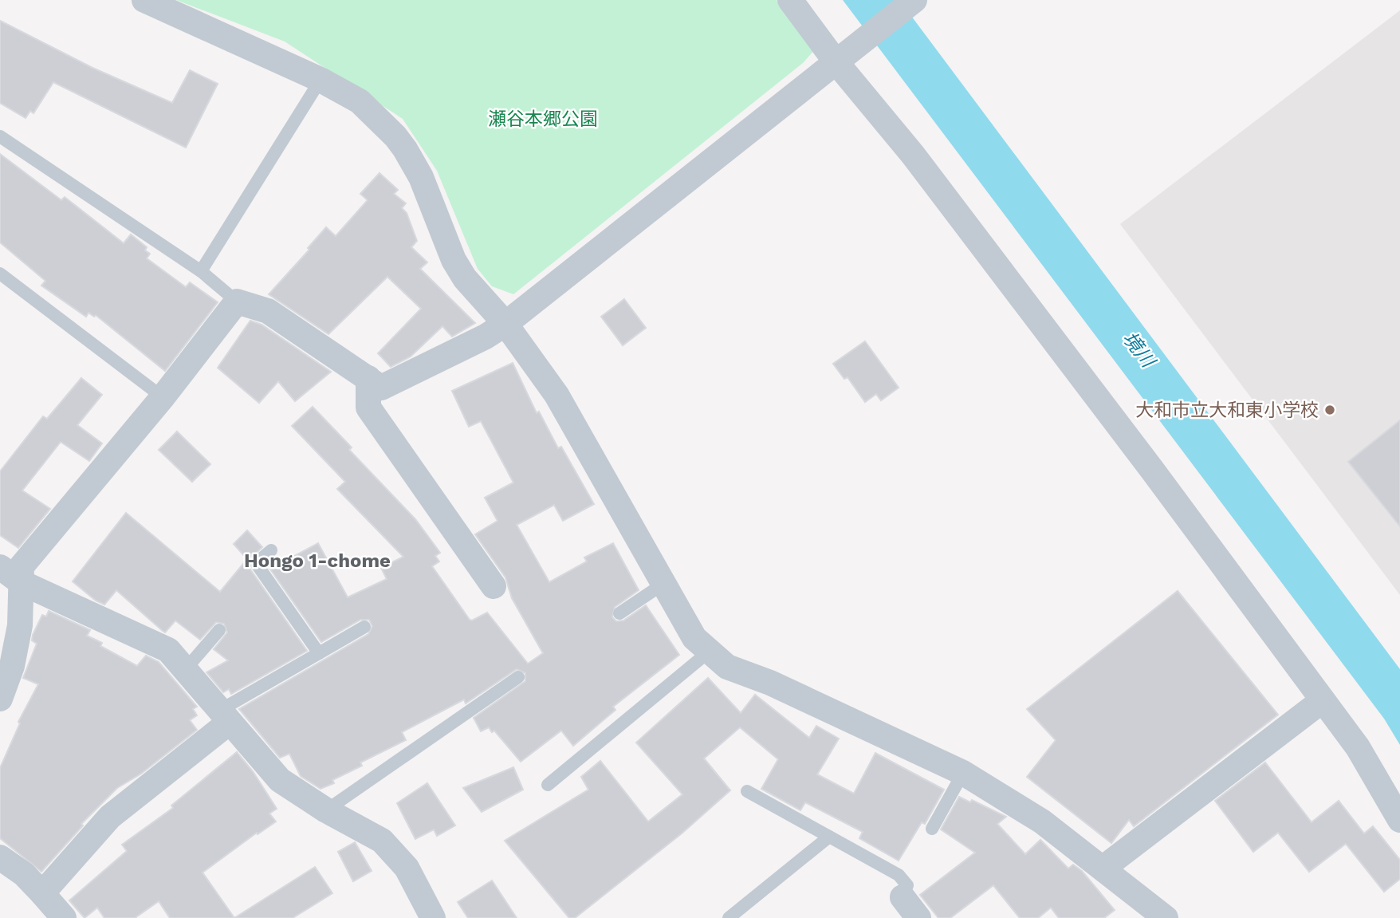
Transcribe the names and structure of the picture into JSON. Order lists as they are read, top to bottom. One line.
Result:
{"districts":["Hongo 1-chome"],"water":["境川"],"parks":["瀬谷本郷公園"],"places":["大和市立大和東小学校"]}
